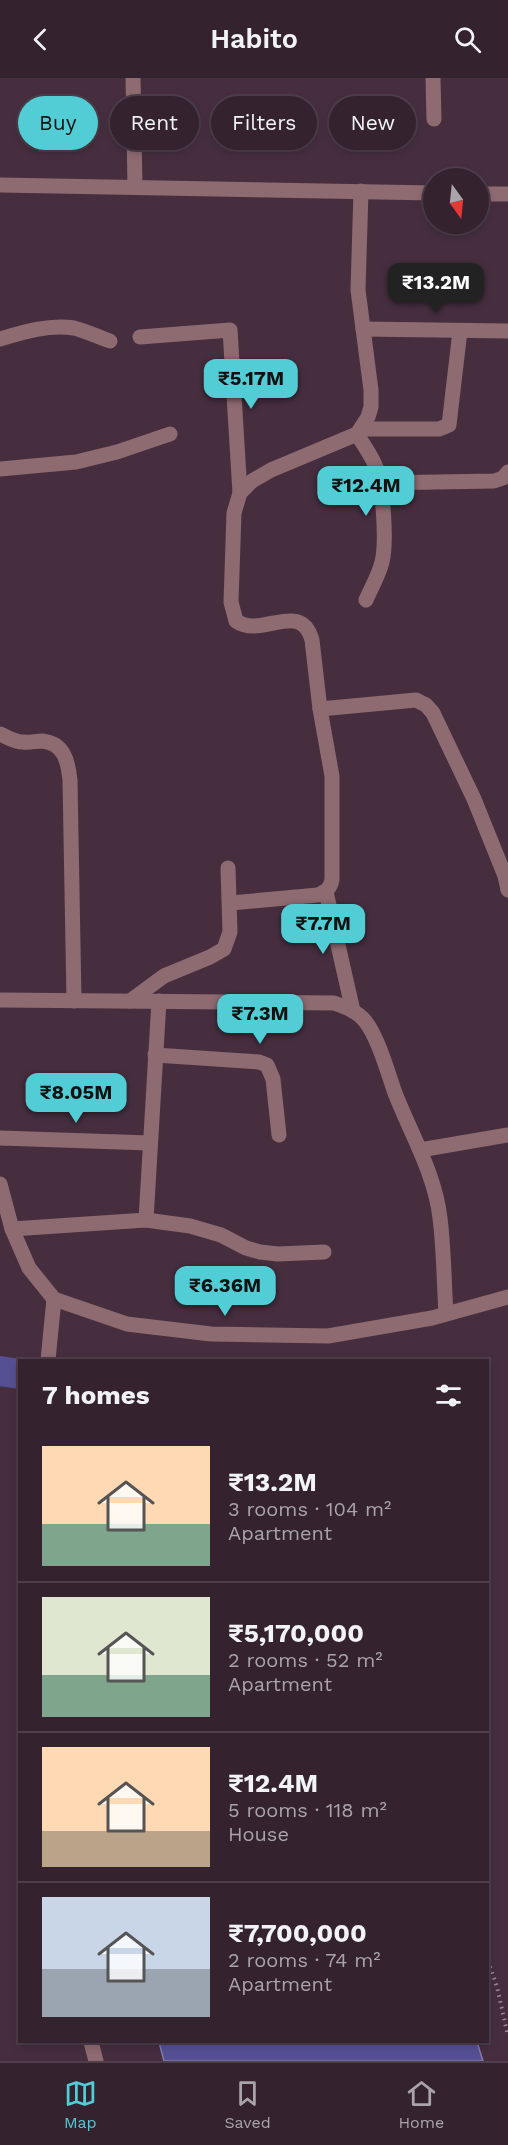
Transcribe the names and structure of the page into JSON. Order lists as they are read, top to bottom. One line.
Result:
{"north":"bottom","page":{"header":"Habito","chip":["Buy","Rent","Filters","New"],"price":["₹13.2M","₹5.17M","₹12.4M","₹7.7M","₹7.3M","₹8.05M","₹6.36M"],"heading":"7 homes","list":[{"name":"₹13.2M","note":"3 rooms · 104 m² · Apartment"},{"name":"₹5,170,000","note":"2 rooms · 52 m² · Apartment"},{"name":"₹12.4M","note":"5 rooms · 118 m² · House"},{"name":"₹7,700,000","note":"2 rooms · 74 m² · Apartment"}],"tabs":["Map","Saved","Home"]}}
